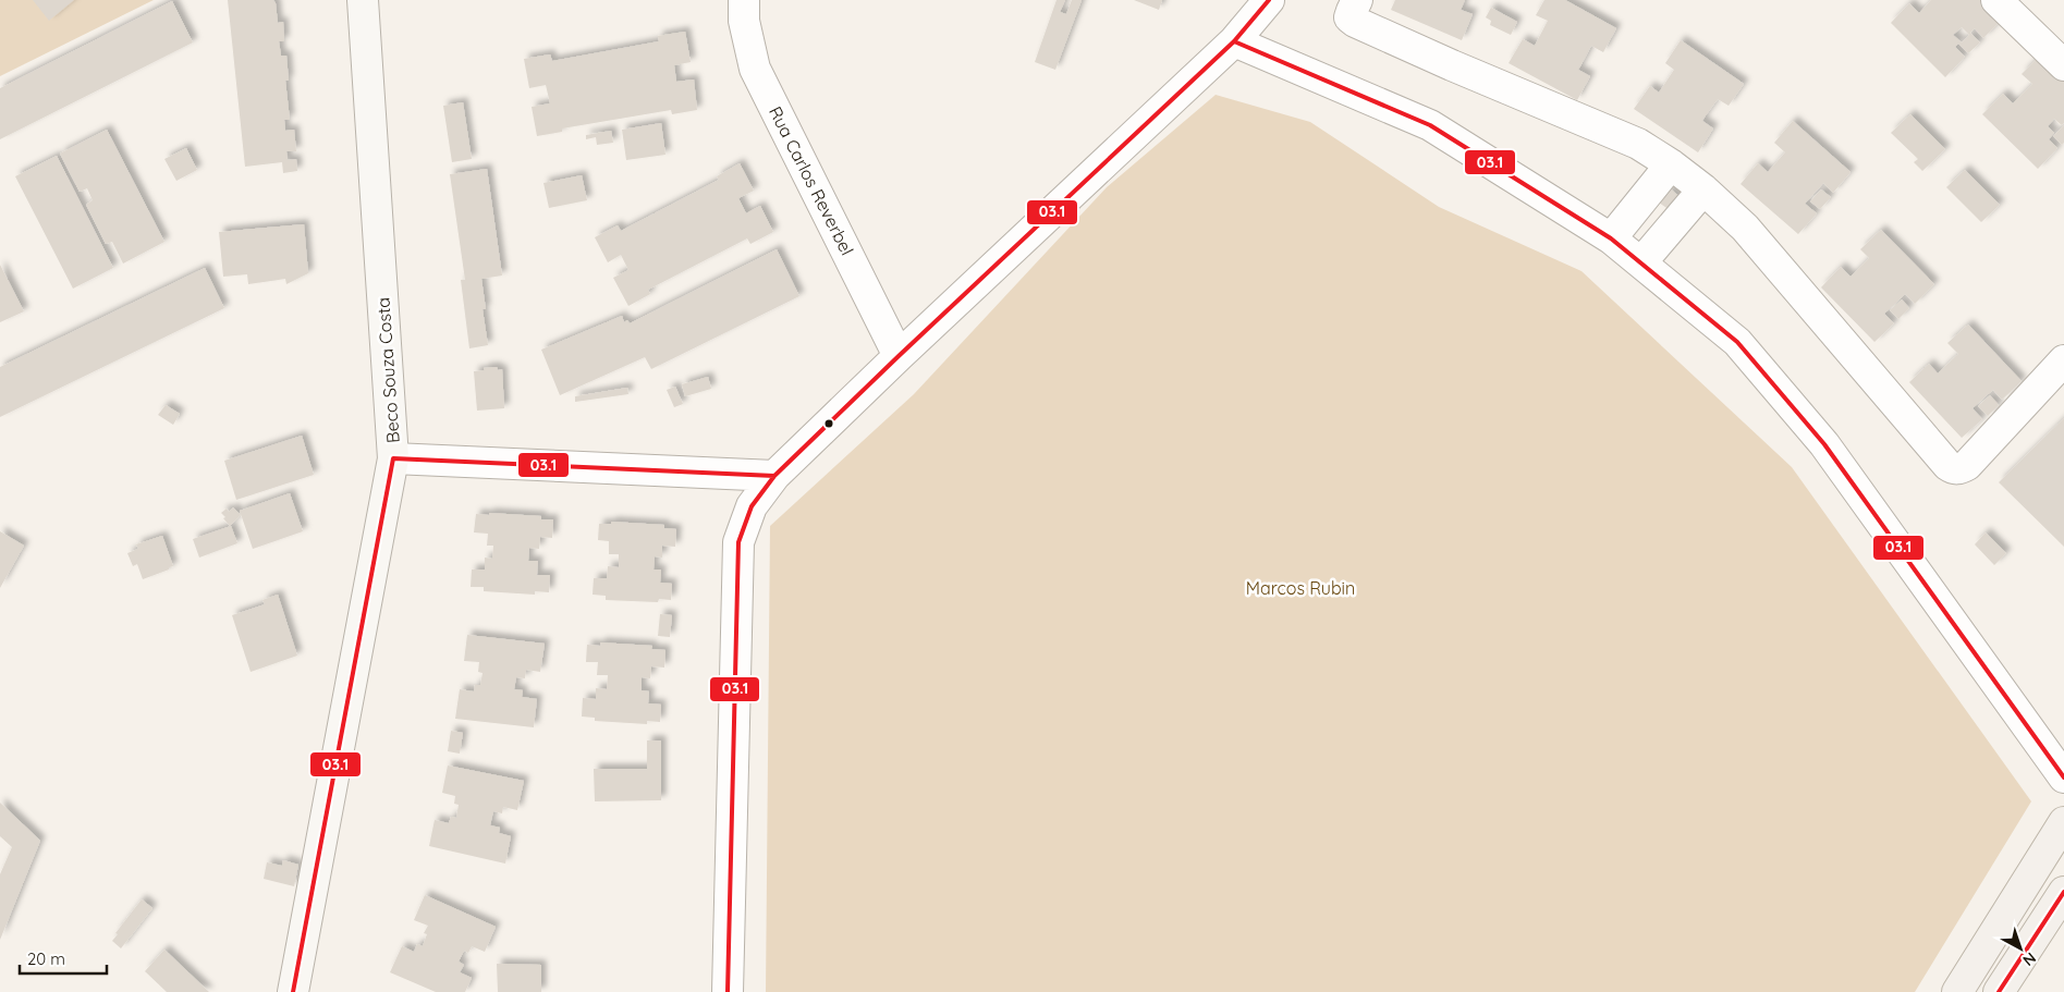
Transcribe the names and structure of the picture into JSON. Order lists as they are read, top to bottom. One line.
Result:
{"streets":{"street":["Rua Carlos Reverbel","Beco Souza Costa"]},"parks":["Marcos Rubin"],"lines":["transit line 03.1"],"scale_bar":"20 m","north":"bottom right"}
